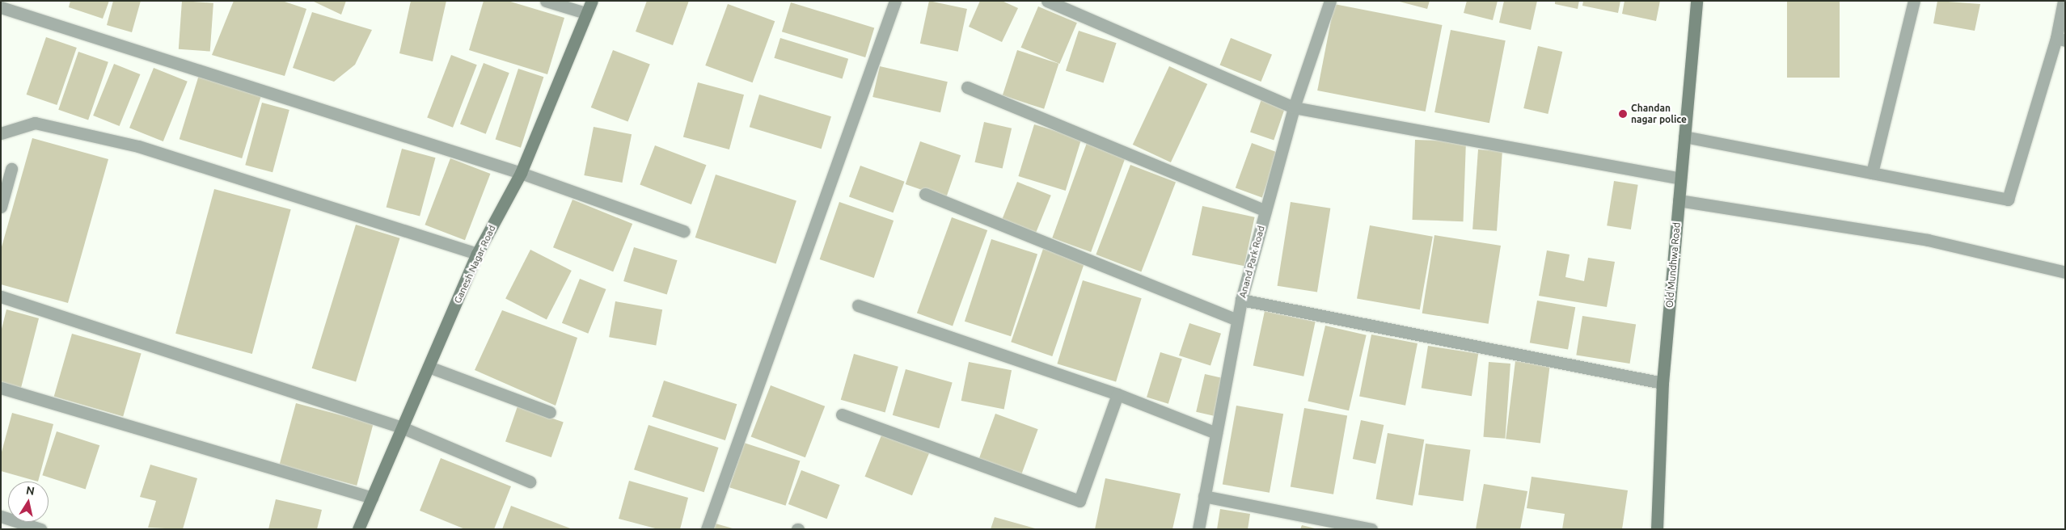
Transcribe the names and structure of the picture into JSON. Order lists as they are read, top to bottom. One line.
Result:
{"streets":{"street":["Anand Park Road","Ganesh Nagar Road","Old Mundhwa Road"]},"places":["Chandan nagar police"],"north":"top"}
